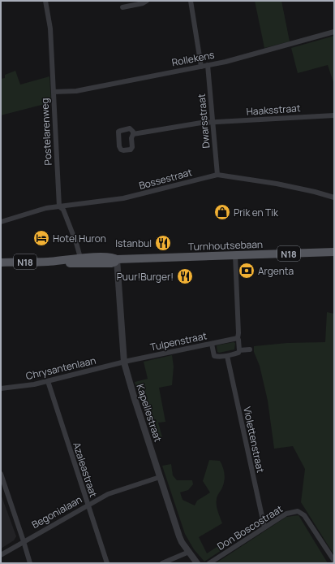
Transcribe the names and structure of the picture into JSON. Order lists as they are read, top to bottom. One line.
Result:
{"streets":{"main road":["Turnhoutsebaan","N18"],"street":["Rollekens","Haaksstraat","Dwarsstraat","Postelarenweg","Bossestraat","Tulpenstraat","Chrysantenlaan","Kapellestraat","Violettenstraat","Azaleastraat","Begonialaan","Don Boscostraat"]},"crossings":[["Rollekens","Dwarsstraat"],["Rollekens","Postelarenweg"],["Haaksstraat","Dwarsstraat"],["Dwarsstraat","Bossestraat"],["Postelarenweg","Bossestraat"],["Postelarenweg","Turnhoutsebaan"],["Turnhoutsebaan","Kapellestraat"],["Tulpenstraat","Chrysantenlaan"],["Tulpenstraat","Kapellestraat"],["Chrysantenlaan","Kapellestraat"],["Chrysantenlaan","Azaleastraat"],["Kapellestraat","Begonialaan"],["Violettenstraat","Don Boscostraat"],["Azaleastraat","Begonialaan"]],"places":{"shop":["Prik en Tik"],"hotel":["Hotel Huron"],"restaurant":["Istanbul","Puur!Burger!"],"bank":["Argenta"]}}
